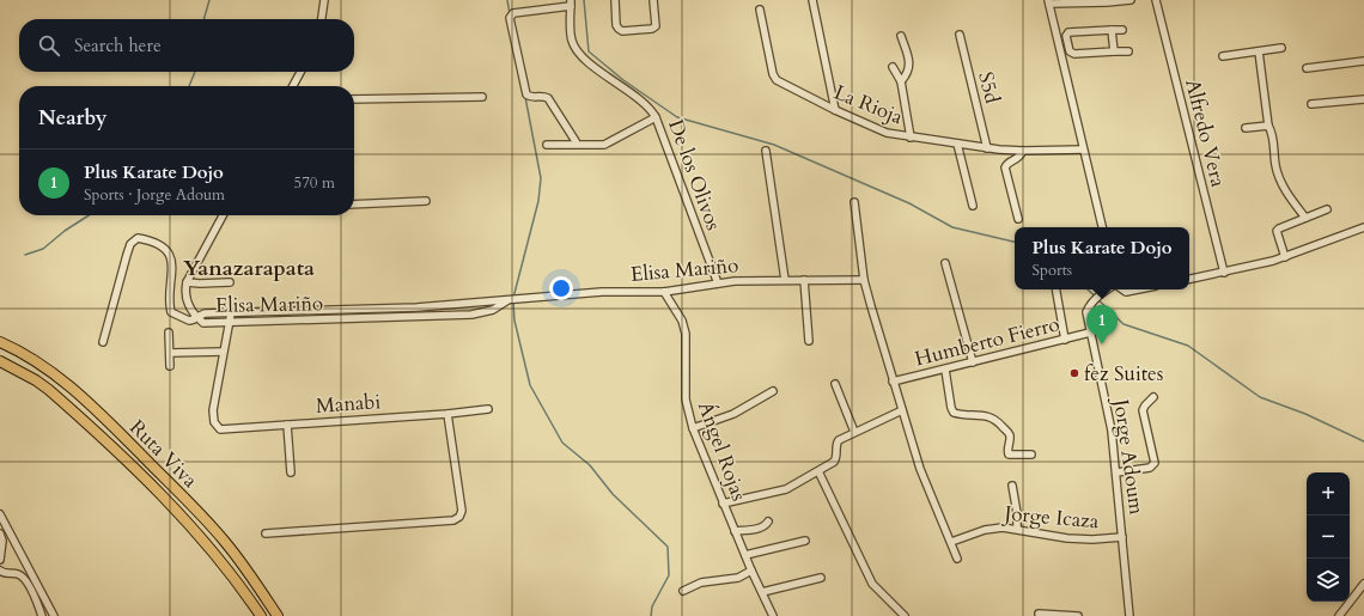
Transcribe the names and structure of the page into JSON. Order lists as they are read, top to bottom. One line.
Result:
{"streets":{"highway":["Ruta Viva"],"street":["S5d","La Rioja","Alfredo Vera","De los Olivos","Elisa Mariño","Humberto Fierro","Manabi","Ángel Rojas","Jorge Adoum","Jorge Icaza"]},"crossings":[["S5d","La Rioja"],["De los Olivos","Elisa Mariño"],["Elisa Mariño","Ángel Rojas"],["Humberto Fierro","Jorge Adoum"],["Jorge Adoum","Jorge Icaza"]],"districts":["Yanazarapata"],"places":["fez Suites"],"page":{"search":"Search here","heading":"Nearby","list":[{"mark":"1","name":"Plus Karate Dojo","note":"Sports · Jorge Adoum","value":"570 m"}],"popup":["Plus Karate Dojo","Sports"],"pins":"1","map_buttons":["+","−"]}}
